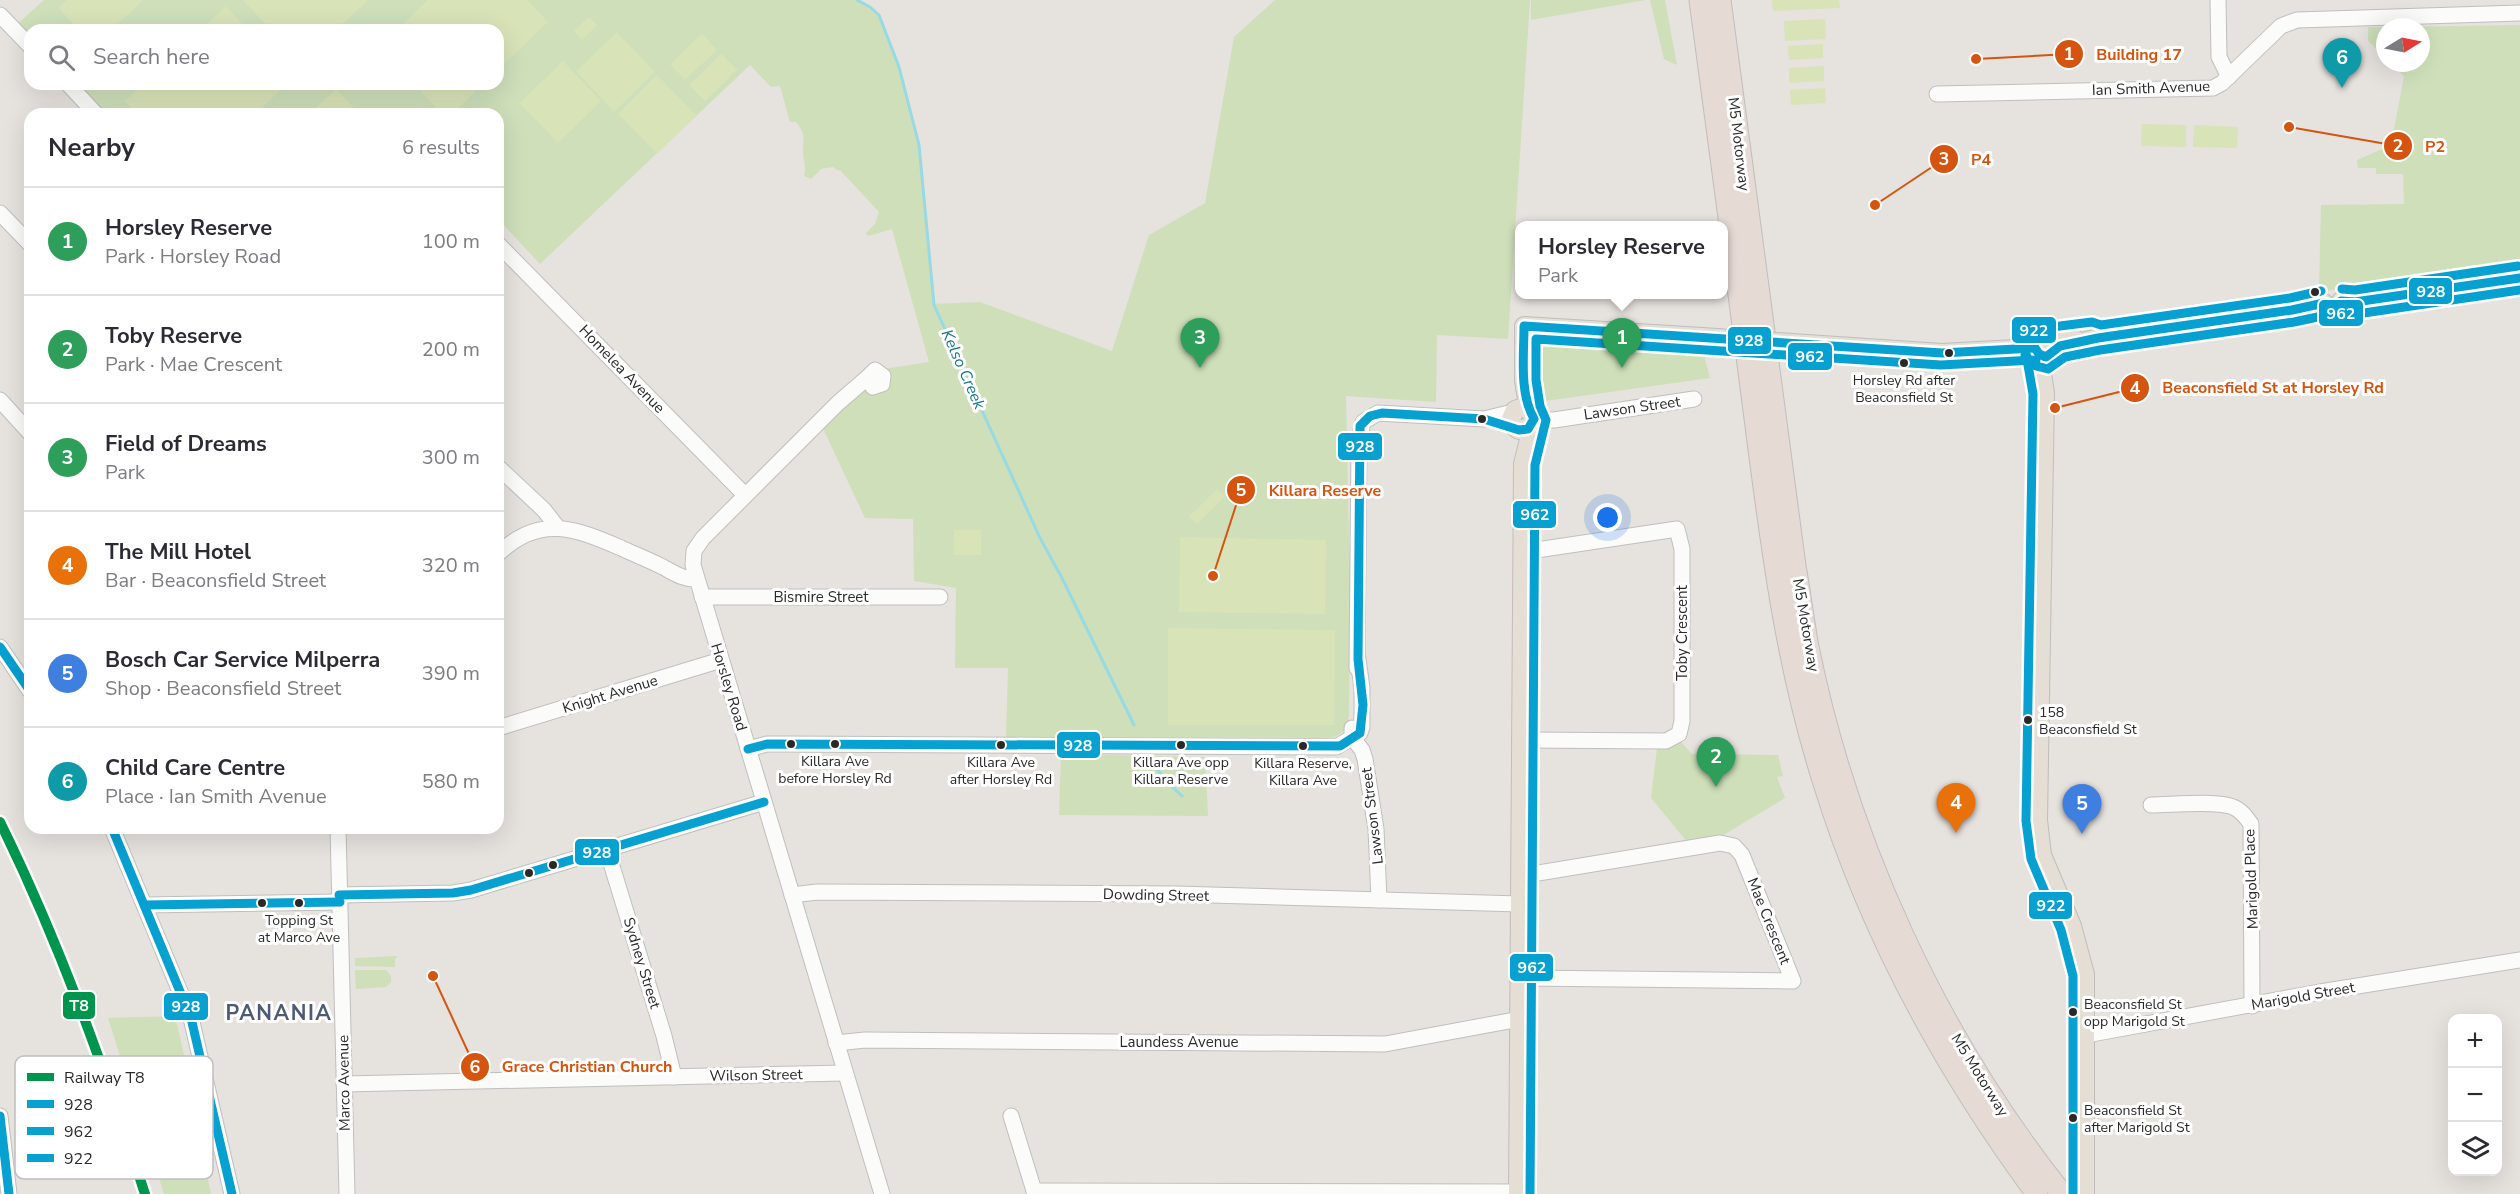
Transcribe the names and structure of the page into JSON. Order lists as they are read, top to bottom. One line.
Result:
{"streets":{"highway":["M5 Motorway"],"street":["Ian Smith Avenue","Homelea Avenue","Lawson Street","Bismire Street","Toby Crescent","Horsley Road","Knight Avenue","Marigold Place","Dowding Street","Mae Crescent","Sydney Street","Marigold Street","Laundess Avenue","Wilson Street","Marco Avenue"]},"crossings":[["Lawson Street","Dowding Street"],["Bismire Street","Horsley Road"],["Horsley Road","Knight Avenue"],["Horsley Road","Dowding Street"],["Horsley Road","Laundess Avenue"],["Horsley Road","Wilson Street"],["Marigold Place","Marigold Street"],["Sydney Street","Wilson Street"],["Wilson Street","Marco Avenue"]],"districts":["PANANIA"],"water":["Kelso Creek"],"places":["Building 17","P2","P4","Horsley Rd after Beaconsfield St","Beaconsfield St at Horsley Rd","Killara Reserve","158 Beaconsfield St","Killara Ave before Horsley Rd","Killara Ave after Horsley Rd","Killara Ave opp Killara Reserve","Killara Reserve, Killara Ave","Topping St at Marco Ave","Grace Christian Church","Beaconsfield St opp Marigold St","Beaconsfield St after Marigold St"],"lines":["transit line 922","transit line 928","transit line 962","rail line T8"],"legend":["Railway T8","928","962","922"],"north":"right","page":{"search":"Search here","pins":["6","1","3","2","4","5"],"heading":["Nearby","6 results"],"list":[{"mark":"1","name":"Horsley Reserve","note":"Park · Horsley Road","value":"100 m"},{"mark":"2","name":"Toby Reserve","note":"Park · Mae Crescent","value":"200 m"},{"mark":"3","name":"Field of Dreams","note":"Park","value":"300 m"},{"mark":"4","name":"The Mill Hotel","note":"Bar · Beaconsfield Street","value":"320 m"},{"mark":"5","name":"Bosch Car Service Milperra","note":"Shop · Beaconsfield Street","value":"390 m"},{"mark":"6","name":"Child Care Centre","note":"Place · Ian Smith Avenue","value":"580 m"}],"popup":["Horsley Reserve","Park"],"map_buttons":["+","−"]}}
